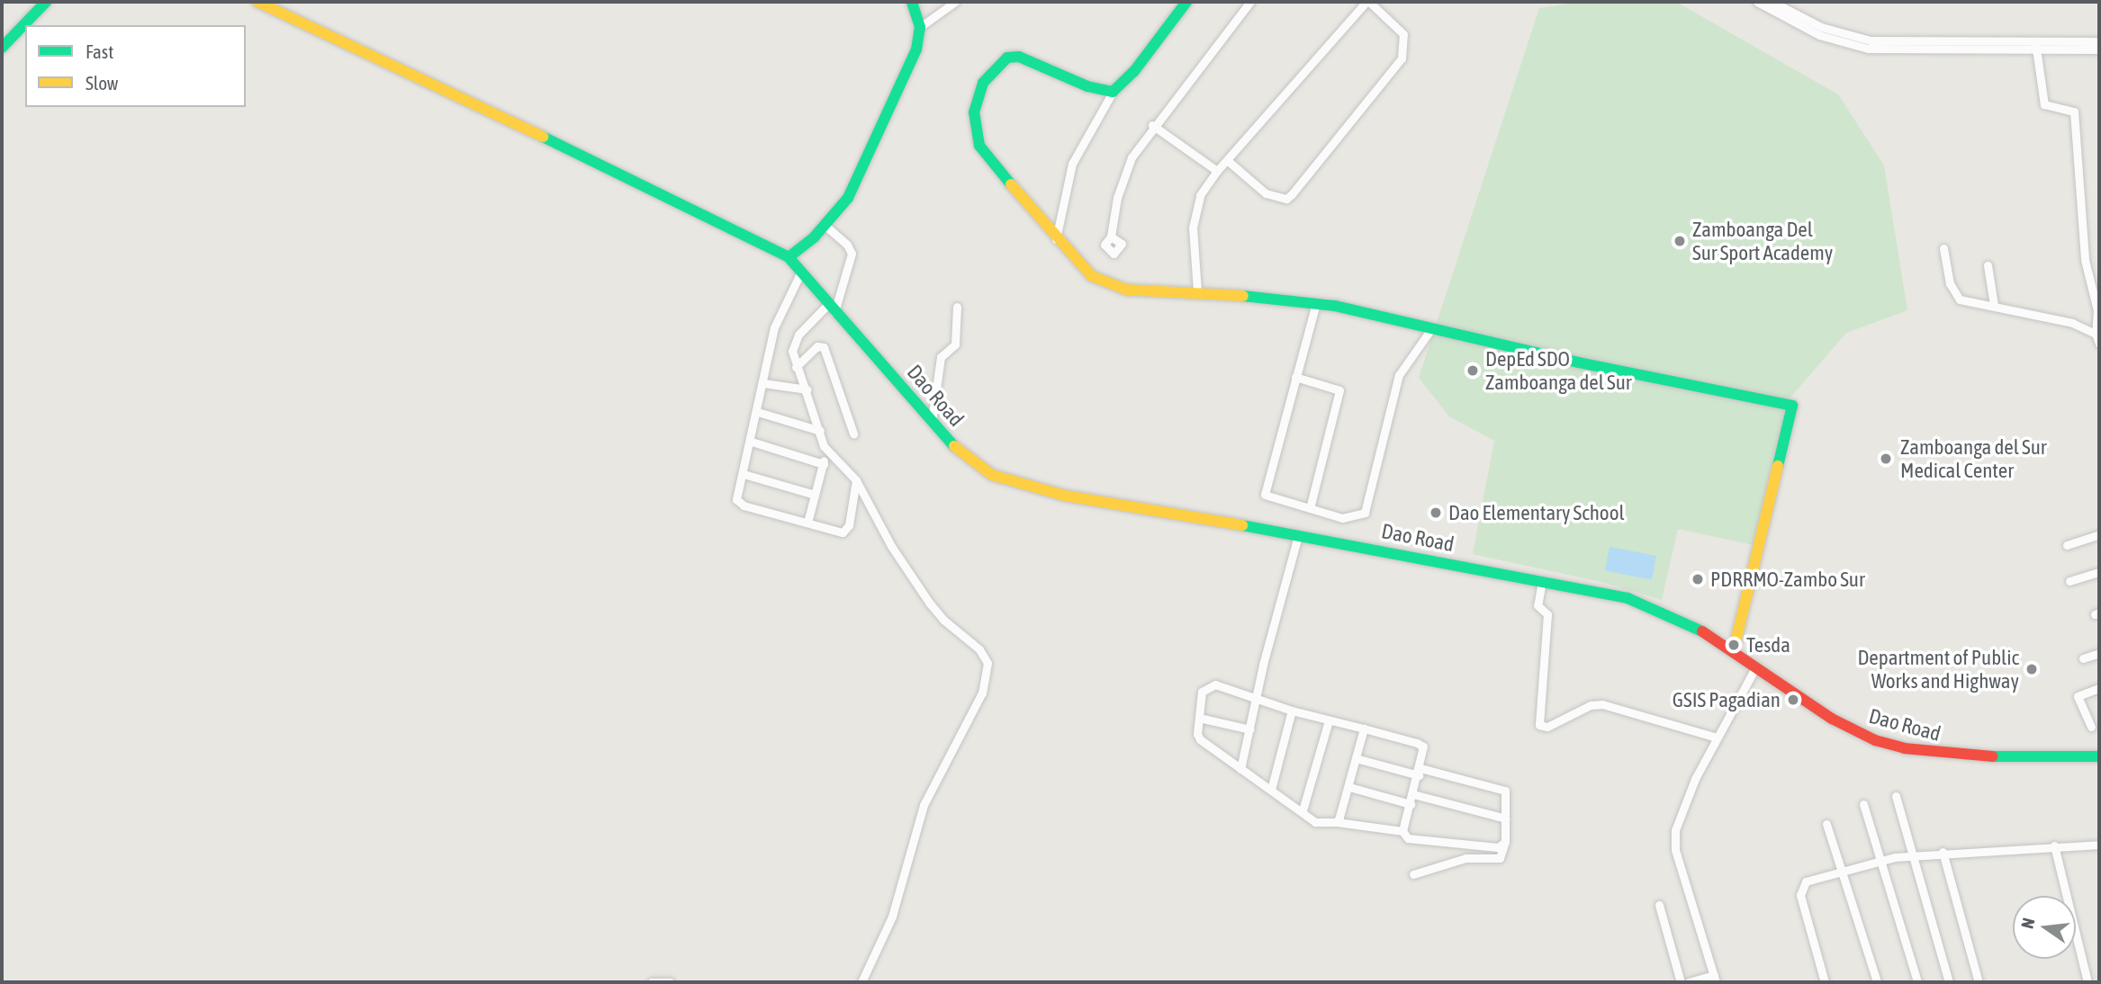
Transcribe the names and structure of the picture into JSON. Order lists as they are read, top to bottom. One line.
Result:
{"streets":{"street":["Dao Road"]},"places":["Zamboanga Del Sur Sport Academy","DepEd SDO Zamboanga del Sur","Zamboanga del Sur Medical Center","Dao Elementary School","PDRRMO-Zambo Sur","Tesda","Department of Public Works and Highway","GSIS Pagadian"],"legend":["Fast","Slow"],"north":"left"}
